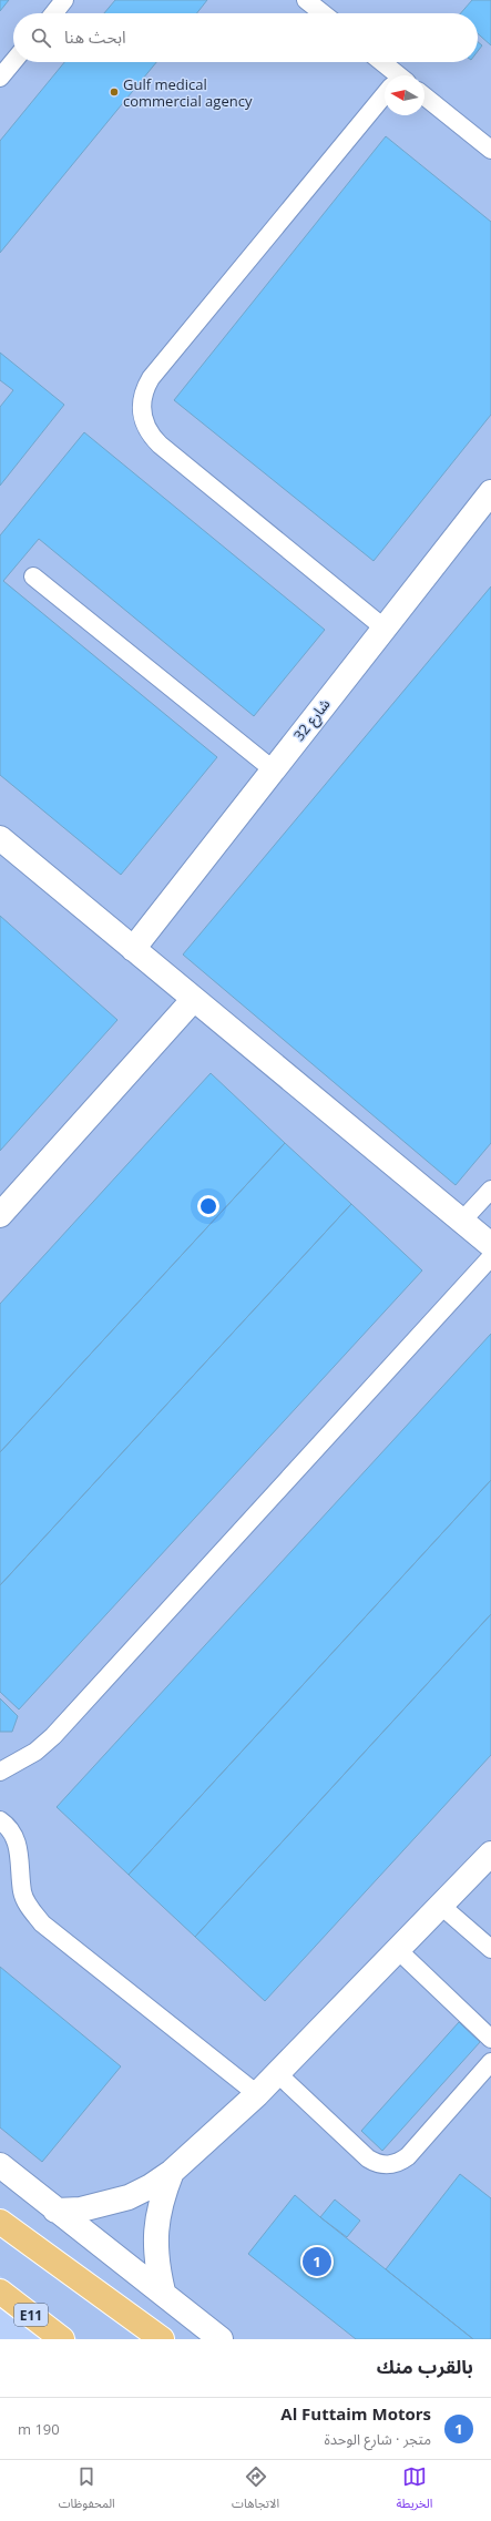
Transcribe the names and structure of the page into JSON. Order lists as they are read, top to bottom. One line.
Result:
{"streets":{"highway":["E11"],"street":["شارع 32"]},"places":["Gulf medical commercial agency"],"north":"left","page":{"search":"ابحث هنا","pins":"1","heading":"بالقرب منك","list":[{"mark":"1","name":"Al Futtaim Motors","note":"متجر · شارع الوحدة","value":"190 m"}],"nav":["الخريطة","الاتجاهات","المحفوظات"]}}
